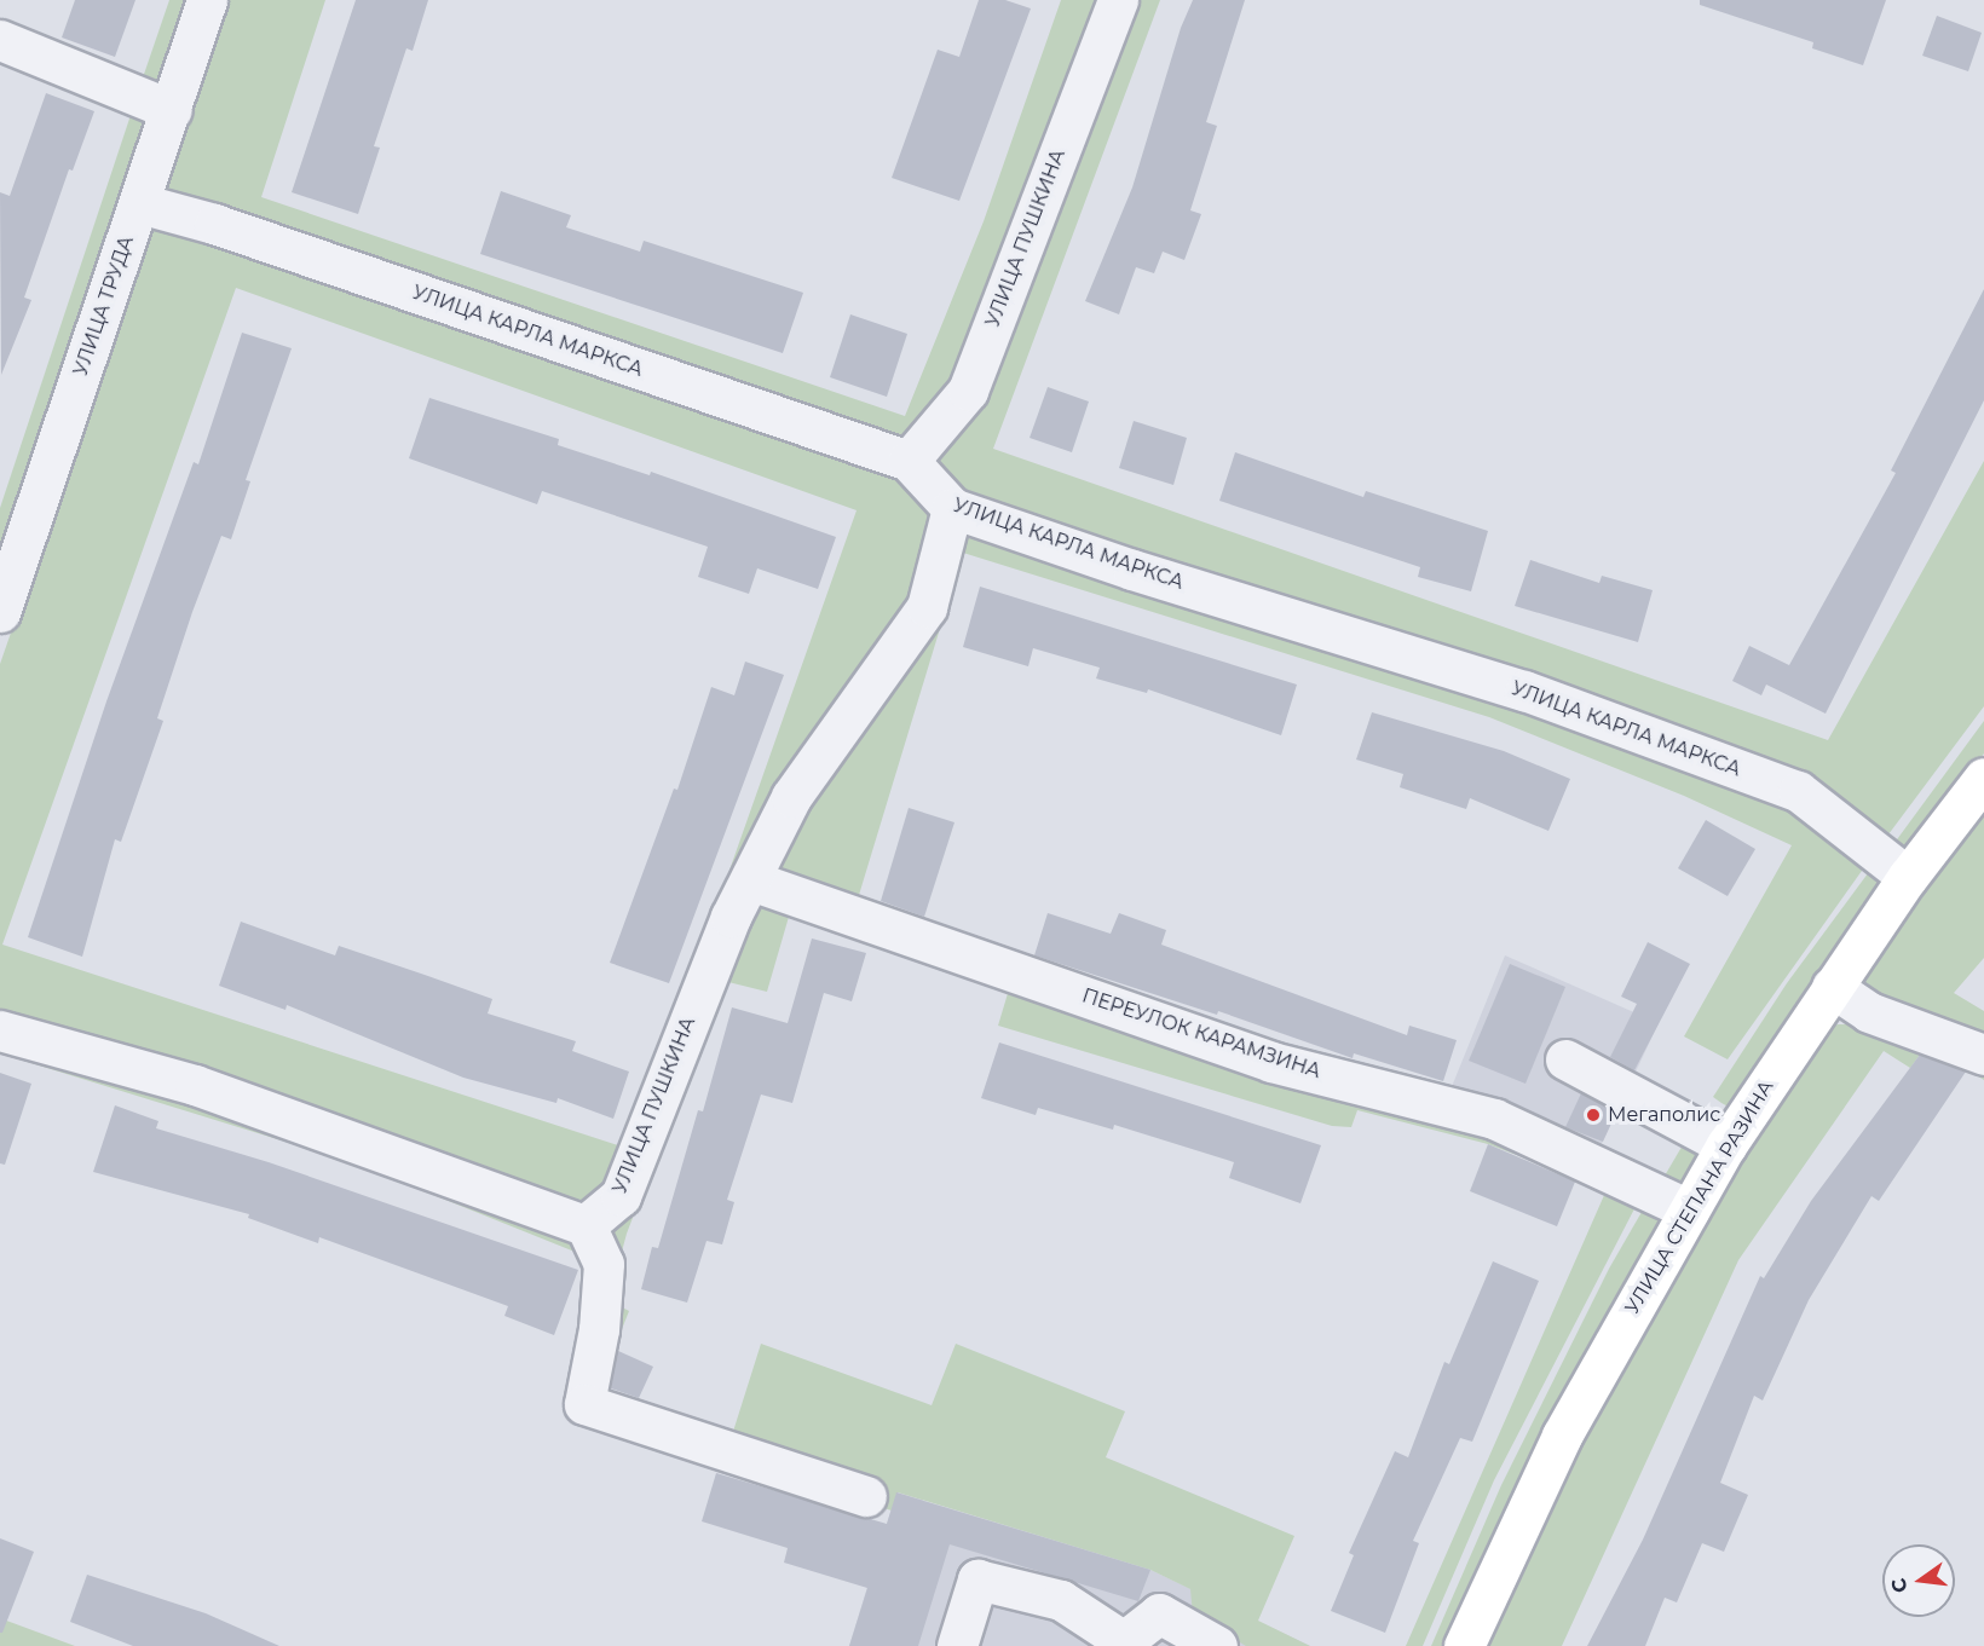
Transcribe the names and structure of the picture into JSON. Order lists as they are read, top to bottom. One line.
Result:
{"streets":{"main road":["УЛИЦА СТЕПАНА РАЗИНА"],"street":["УЛИЦА ПУШКИНА","УЛИЦА ТРУДА","УЛИЦА КАРЛА МАРКСА","ПЕРЕУЛОК КАРАМЗИНА"]},"crossings":[["УЛИЦА ПУШКИНА","УЛИЦА КАРЛА МАРКСА"],["УЛИЦА ПУШКИНА","ПЕРЕУЛОК КАРАМЗИНА"],["УЛИЦА ТРУДА","УЛИЦА КАРЛА МАРКСА"],["УЛИЦА КАРЛА МАРКСА","УЛИЦА СТЕПАНА РАЗИНА"],["ПЕРЕУЛОК КАРАМЗИНА","УЛИЦА СТЕПАНА РАЗИНА"]],"places":["Мегаполис"],"north":"left"}
